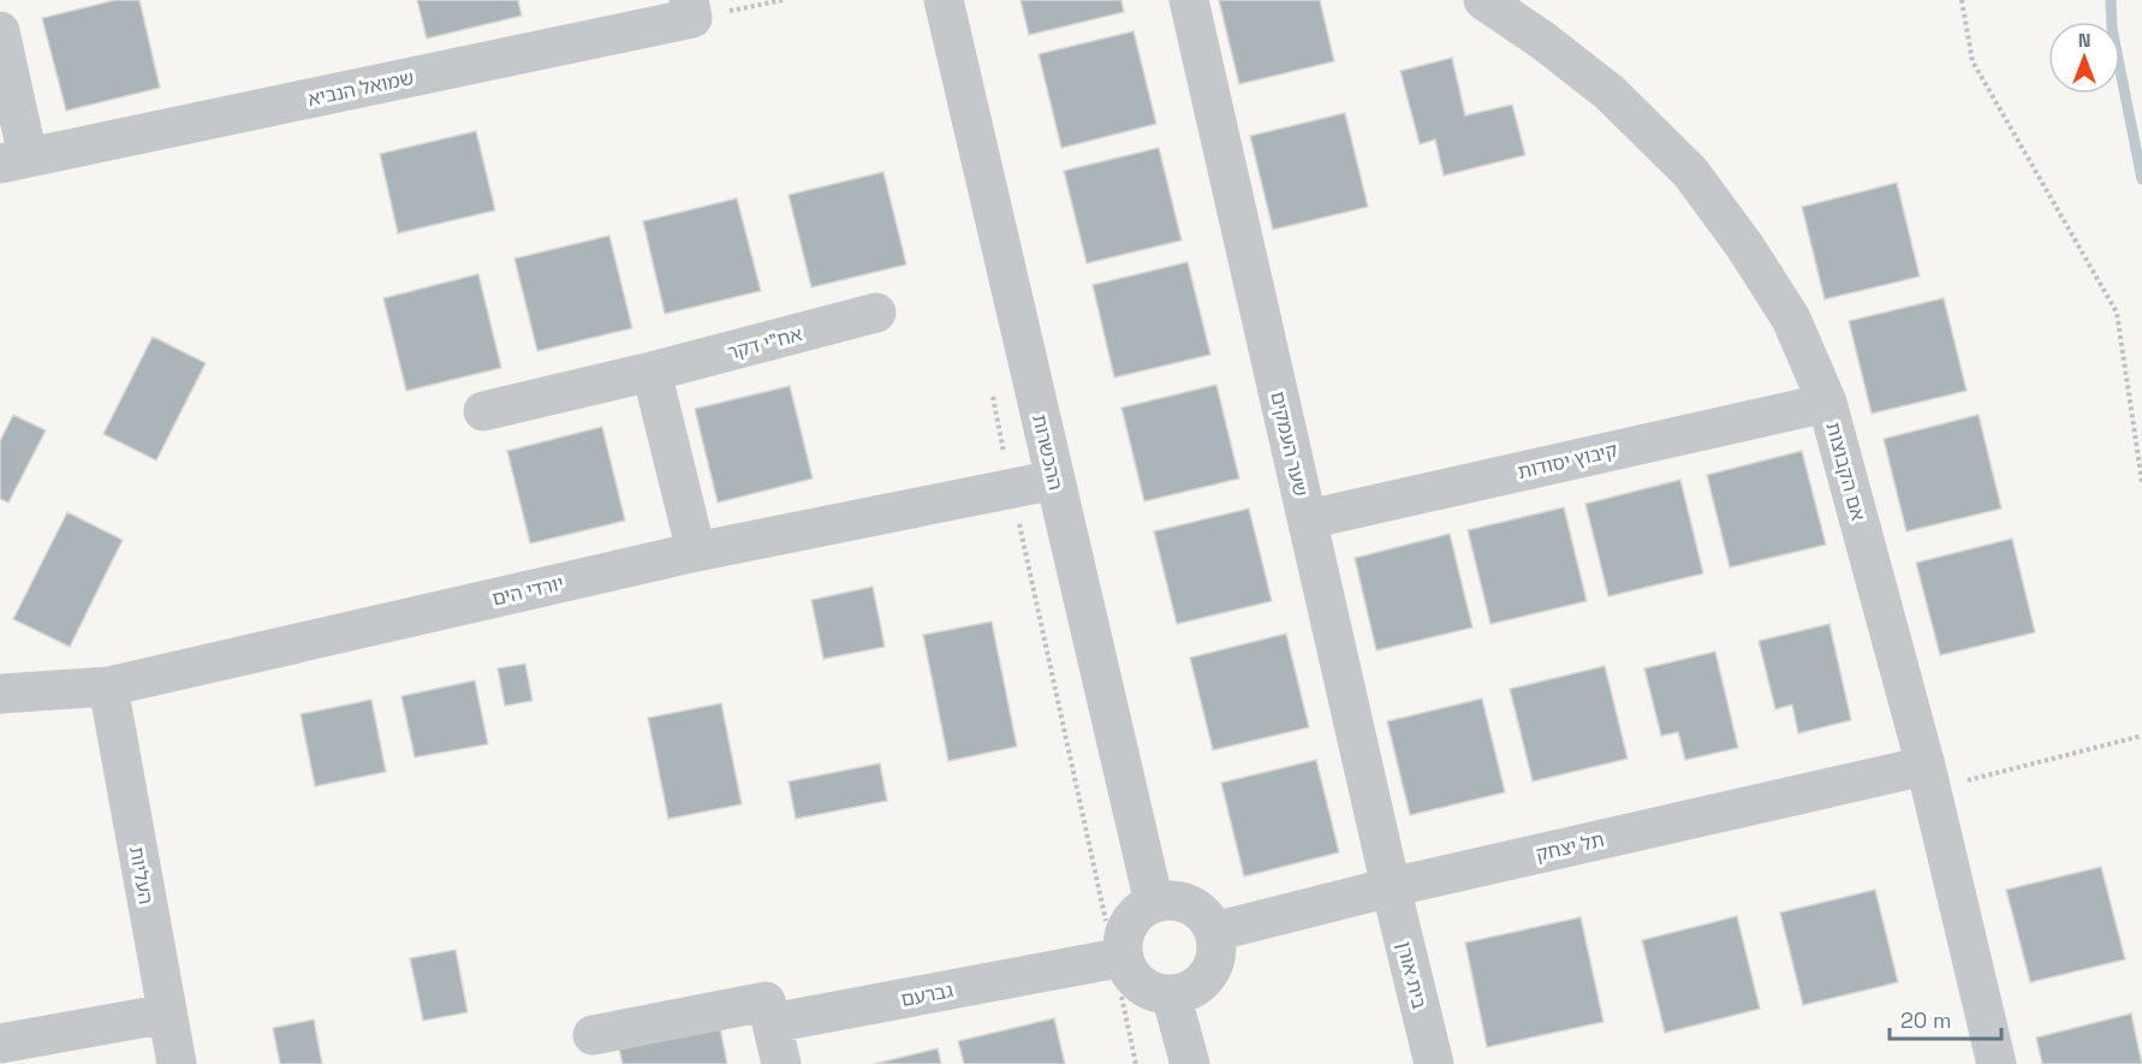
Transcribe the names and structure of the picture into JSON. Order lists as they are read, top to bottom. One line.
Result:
{"streets":{"street":["שמואל הנביא","אח\"י דקר","שער העמקים","ההכשרות","קיבוץ יסודות","אם הקבוצות","יורדי הים","תל יצחק","העליות","בית אורן","גברעם"]},"crossings":[["שער העמקים","קיבוץ יסודות"],["שער העמקים","תל יצחק"],["שער העמקים","בית אורן"],["ההכשרות","יורדי הים"],["ההכשרות","תל יצחק"],["ההכשרות","גברעם"],["קיבוץ יסודות","אם הקבוצות"],["אם הקבוצות","תל יצחק"],["יורדי הים","העליות"],["תל יצחק","בית אורן"],["תל יצחק","גברעם"]],"scale_bar":"20 m","north":"top"}
